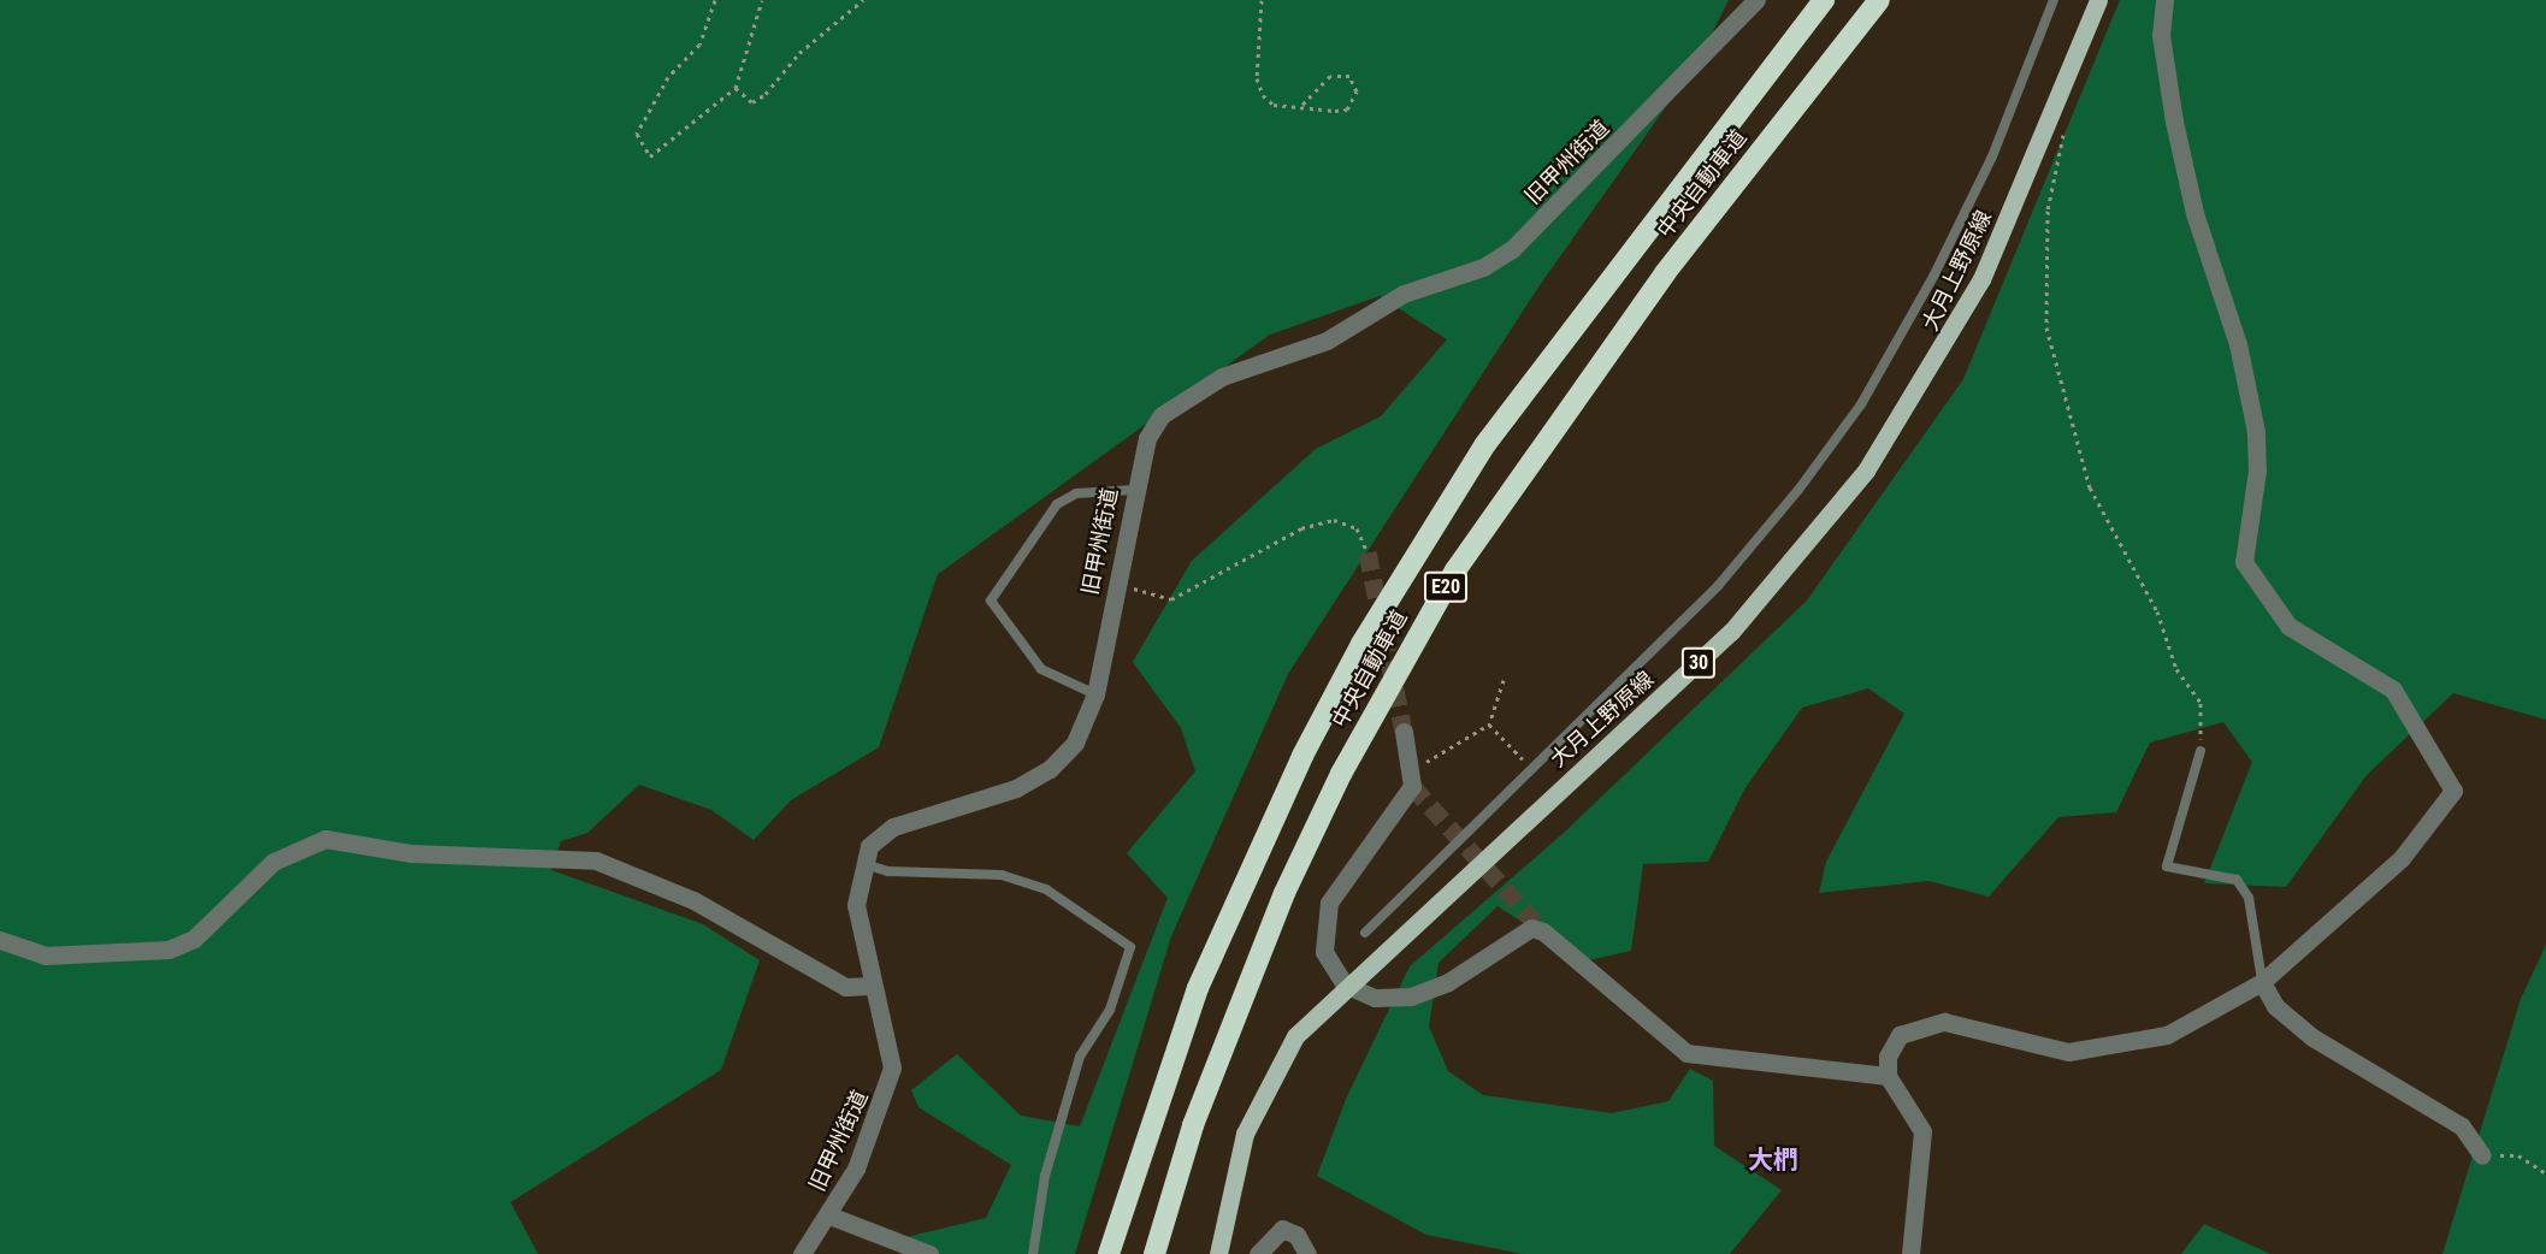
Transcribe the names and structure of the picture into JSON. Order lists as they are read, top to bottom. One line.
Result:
{"streets":{"highway":["中央自動車道","E20"],"main road":["大月上野原線","30"],"street":["旧甲州街道"]},"districts":["大椚"]}
